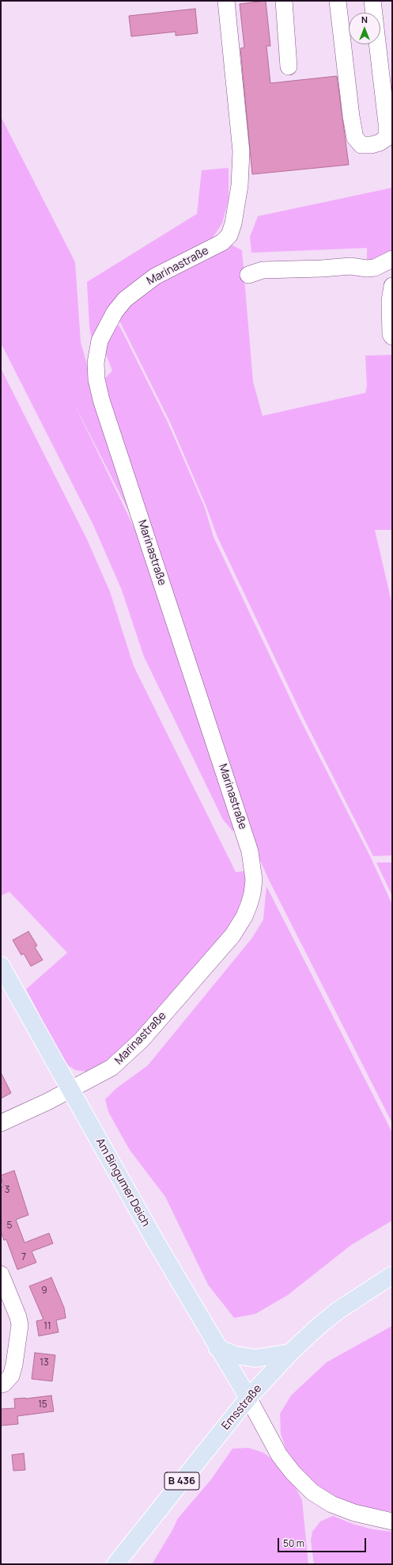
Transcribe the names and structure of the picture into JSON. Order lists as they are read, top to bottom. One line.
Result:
{"streets":{"main road":["Am Bingumer Deich","Emsstraße","B 436"],"street":["Marinastraße"]},"crossings":[["Marinastraße","Am Bingumer Deich"],["Am Bingumer Deich","Emsstraße"]],"house_numbers":["3","5","7","9","11","13","15"],"scale_bar":"50 m","north":"top"}
